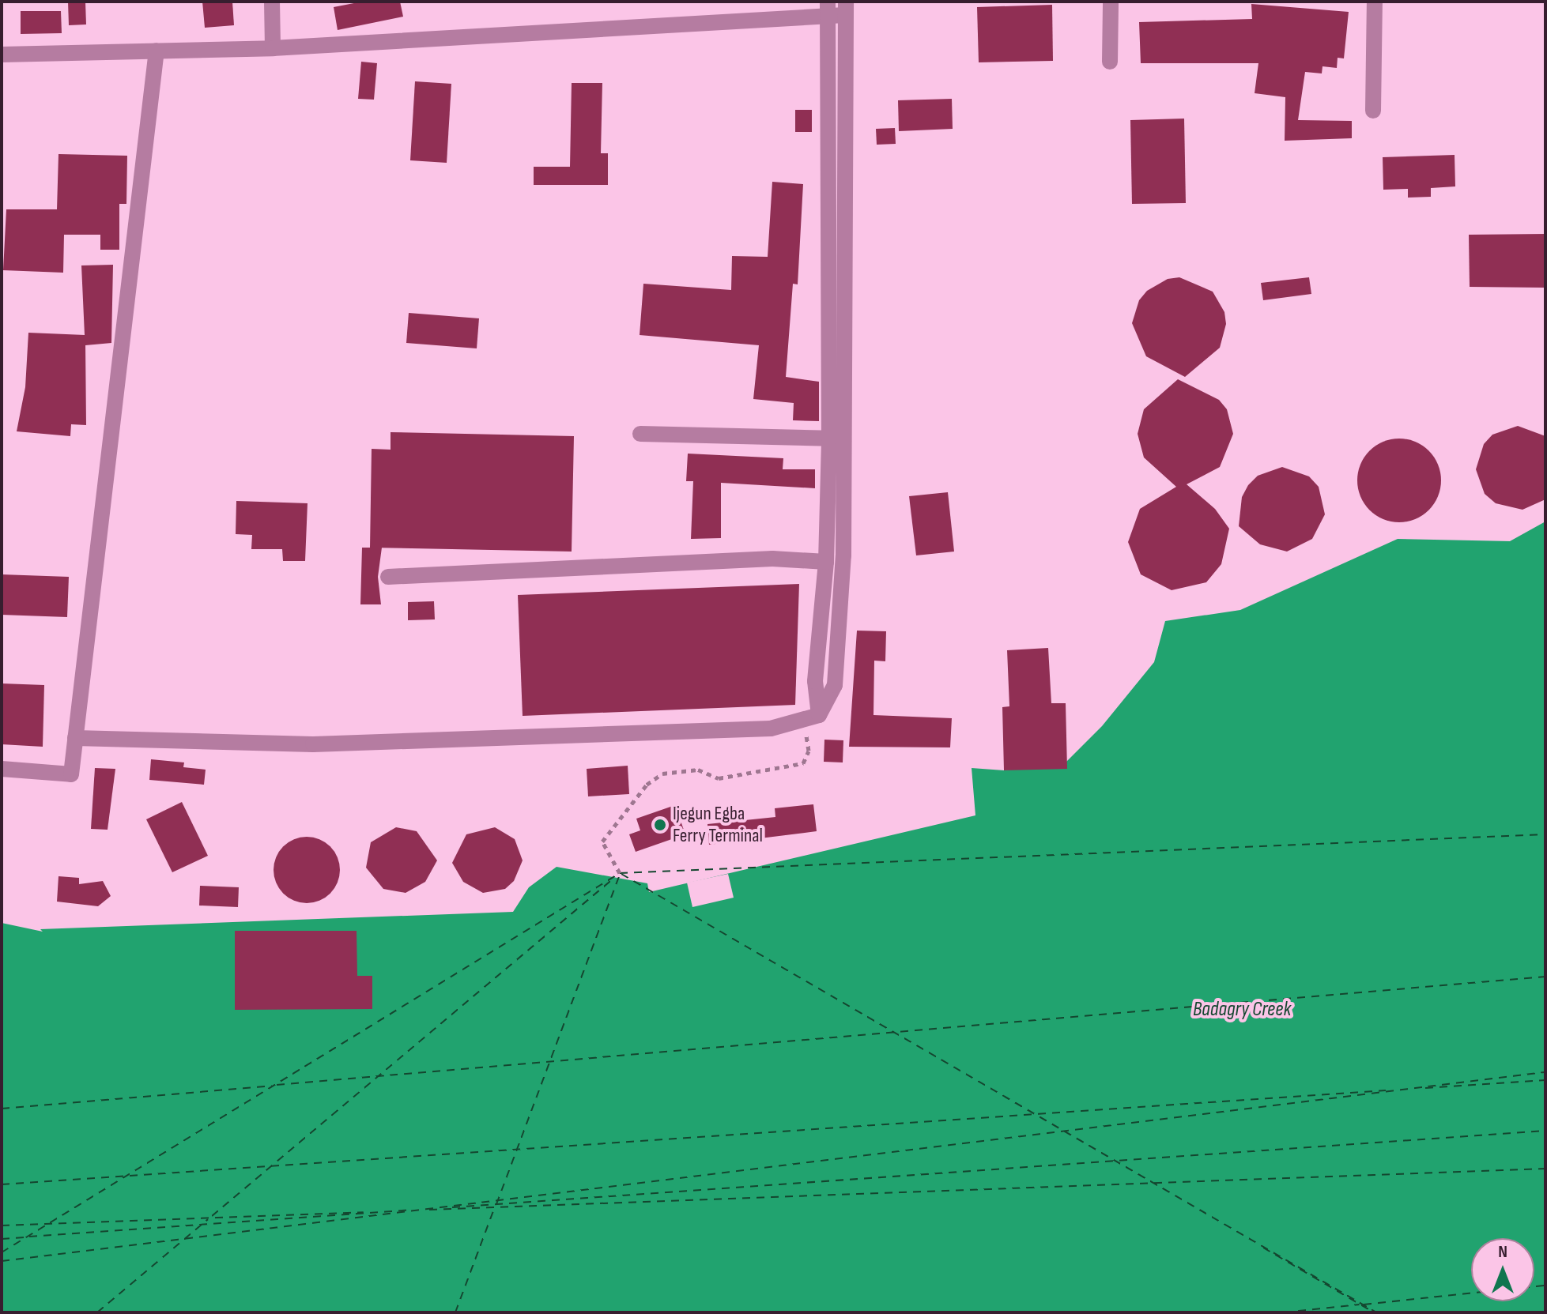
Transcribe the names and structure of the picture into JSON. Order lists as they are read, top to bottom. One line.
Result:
{"water":["Badagry Creek"],"places":["Ijegun Egba Ferry Terminal"],"north":"top"}
